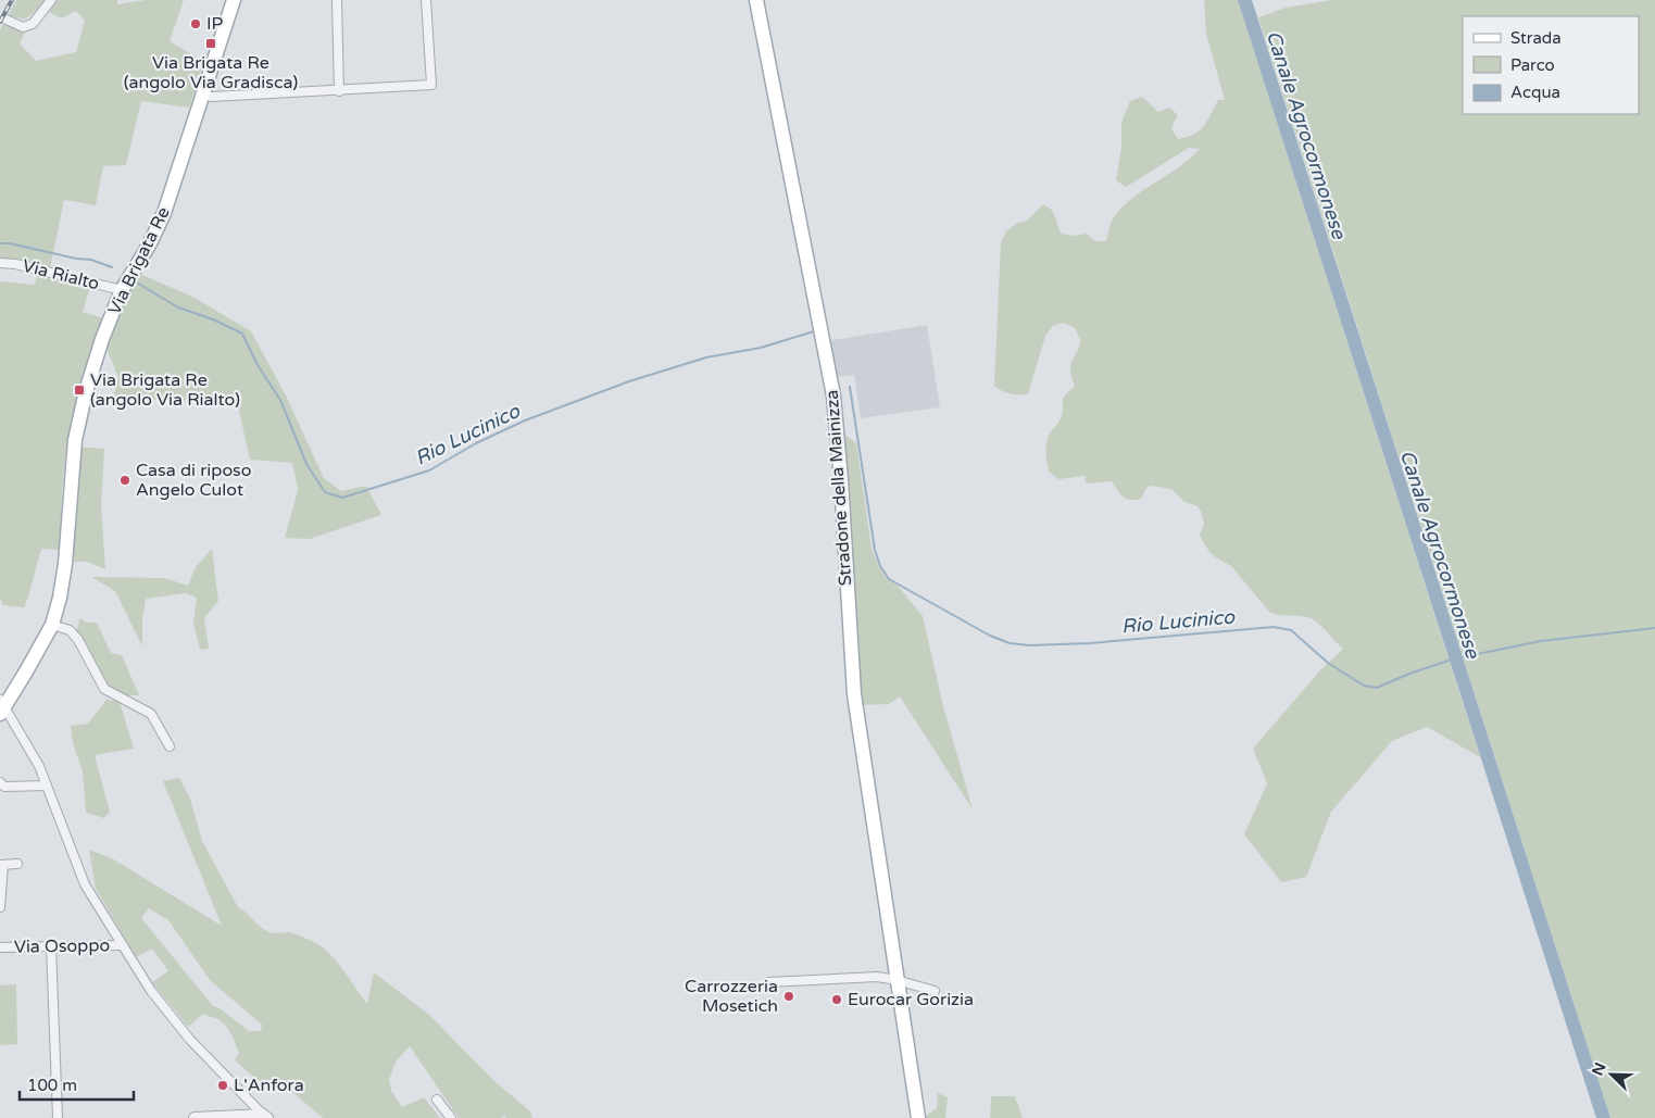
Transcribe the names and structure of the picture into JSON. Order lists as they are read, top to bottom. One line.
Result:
{"streets":{"main road":["Via Brigata Re","Stradone della Mainizza"],"street":["Via Rialto","Via Osoppo"]},"crossings":[["Via Brigata Re","Via Rialto"]],"water":["Canale Agrocormonese","Rio Lucinico"],"places":{"other":["IP","Casa di riposo Angelo Culot","Carrozzeria Mosetich","Eurocar Gorizia","L'Anfora"],"transit":["Via Brigata Re (angolo Via Gradisca)","Via Brigata Re (angolo Via Rialto)"]},"legend":["Strada","Parco","Acqua"],"scale_bar":"100 m","north":"top left"}
